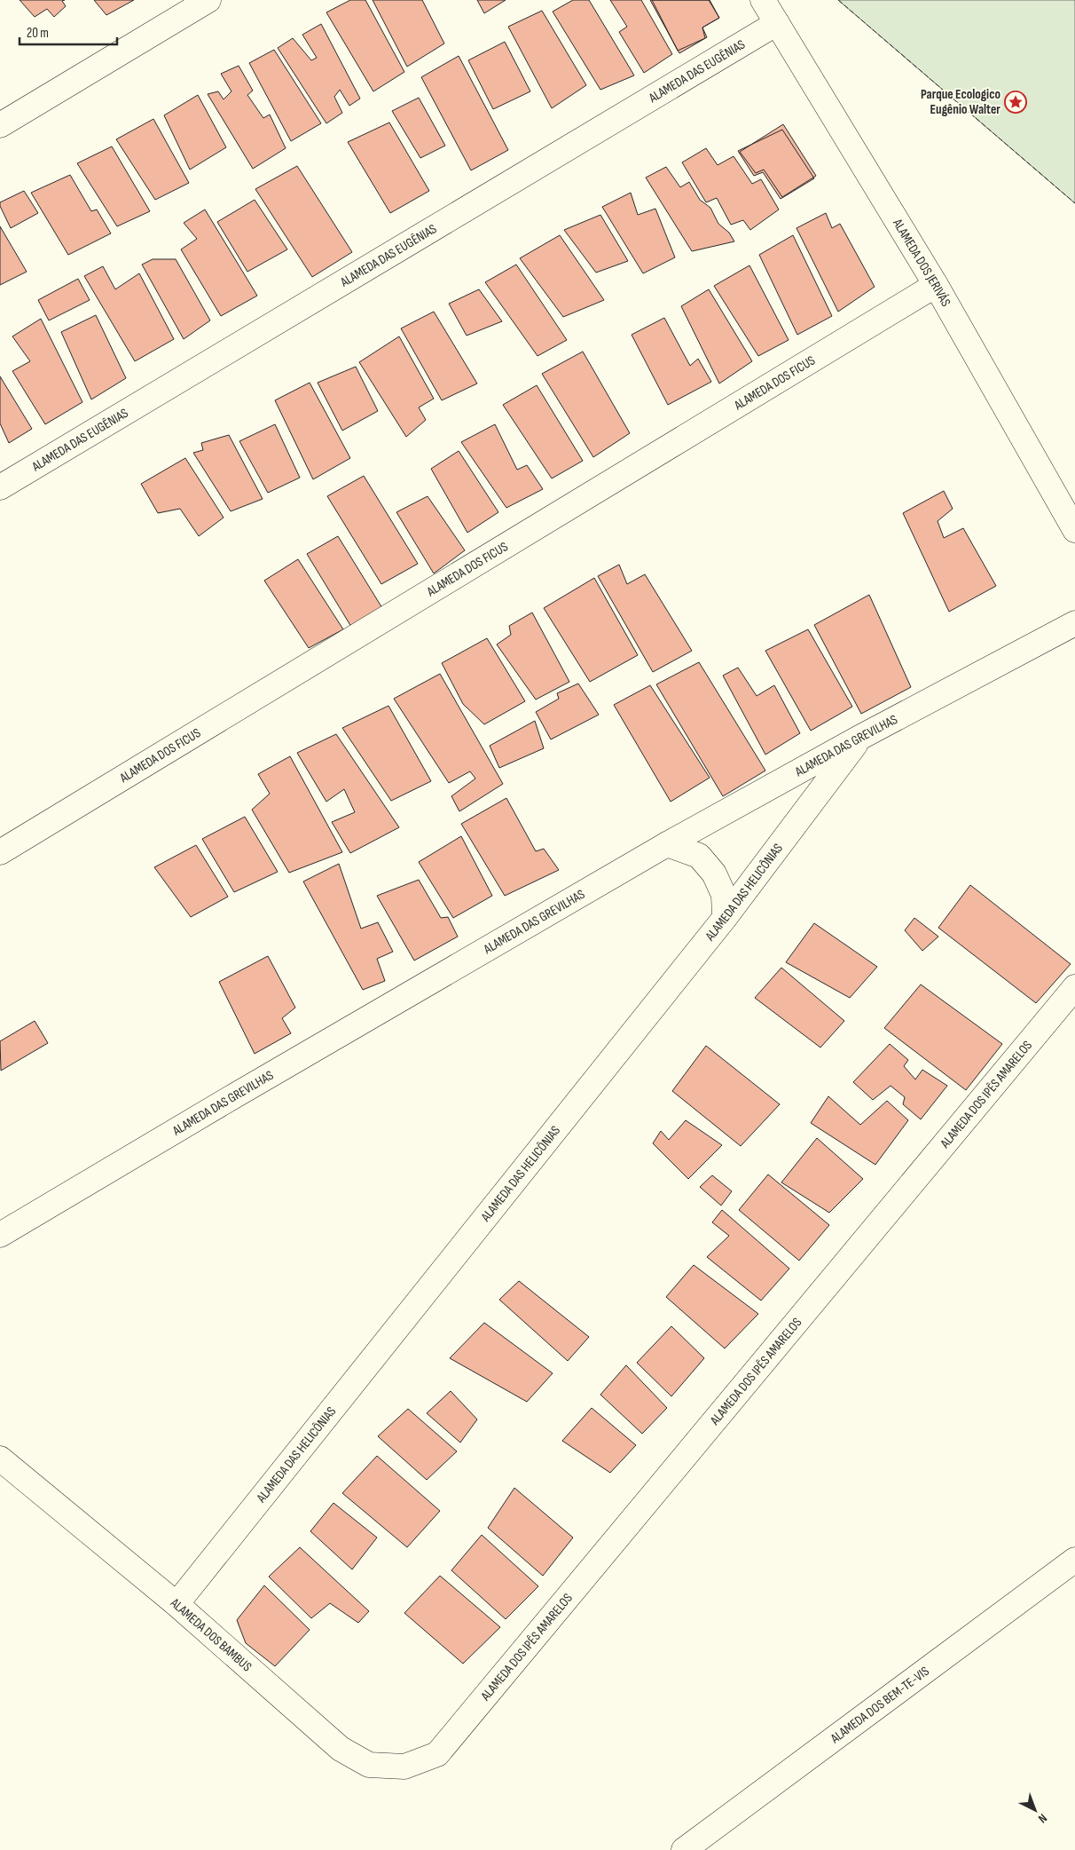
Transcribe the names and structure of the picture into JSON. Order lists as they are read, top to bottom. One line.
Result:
{"streets":{"street":["ALAMEDA DAS EUGÊNIAS","ALAMEDA DOS JERIVÁS","ALAMEDA DOS FICUS","ALAMEDA DAS GREVILHAS","ALAMEDA DAS HELICÔNIAS","ALAMEDA DOS IPÊS AMARELOS","ALAMEDA DOS BAMBUS","ALAMEDA DOS BEM-TE-VIS"]},"crossings":[["ALAMEDA DAS EUGÊNIAS","ALAMEDA DOS JERIVÁS"],["ALAMEDA DOS JERIVÁS","ALAMEDA DOS FICUS"],["ALAMEDA DAS GREVILHAS","ALAMEDA DAS HELICÔNIAS"],["ALAMEDA DAS HELICÔNIAS","ALAMEDA DOS BAMBUS"],["ALAMEDA DOS IPÊS AMARELOS","ALAMEDA DOS BAMBUS"]],"places":{"place":["Parque Ecologico Eugênio Walter"]},"scale_bar":"20 m","north":"bottom right"}
